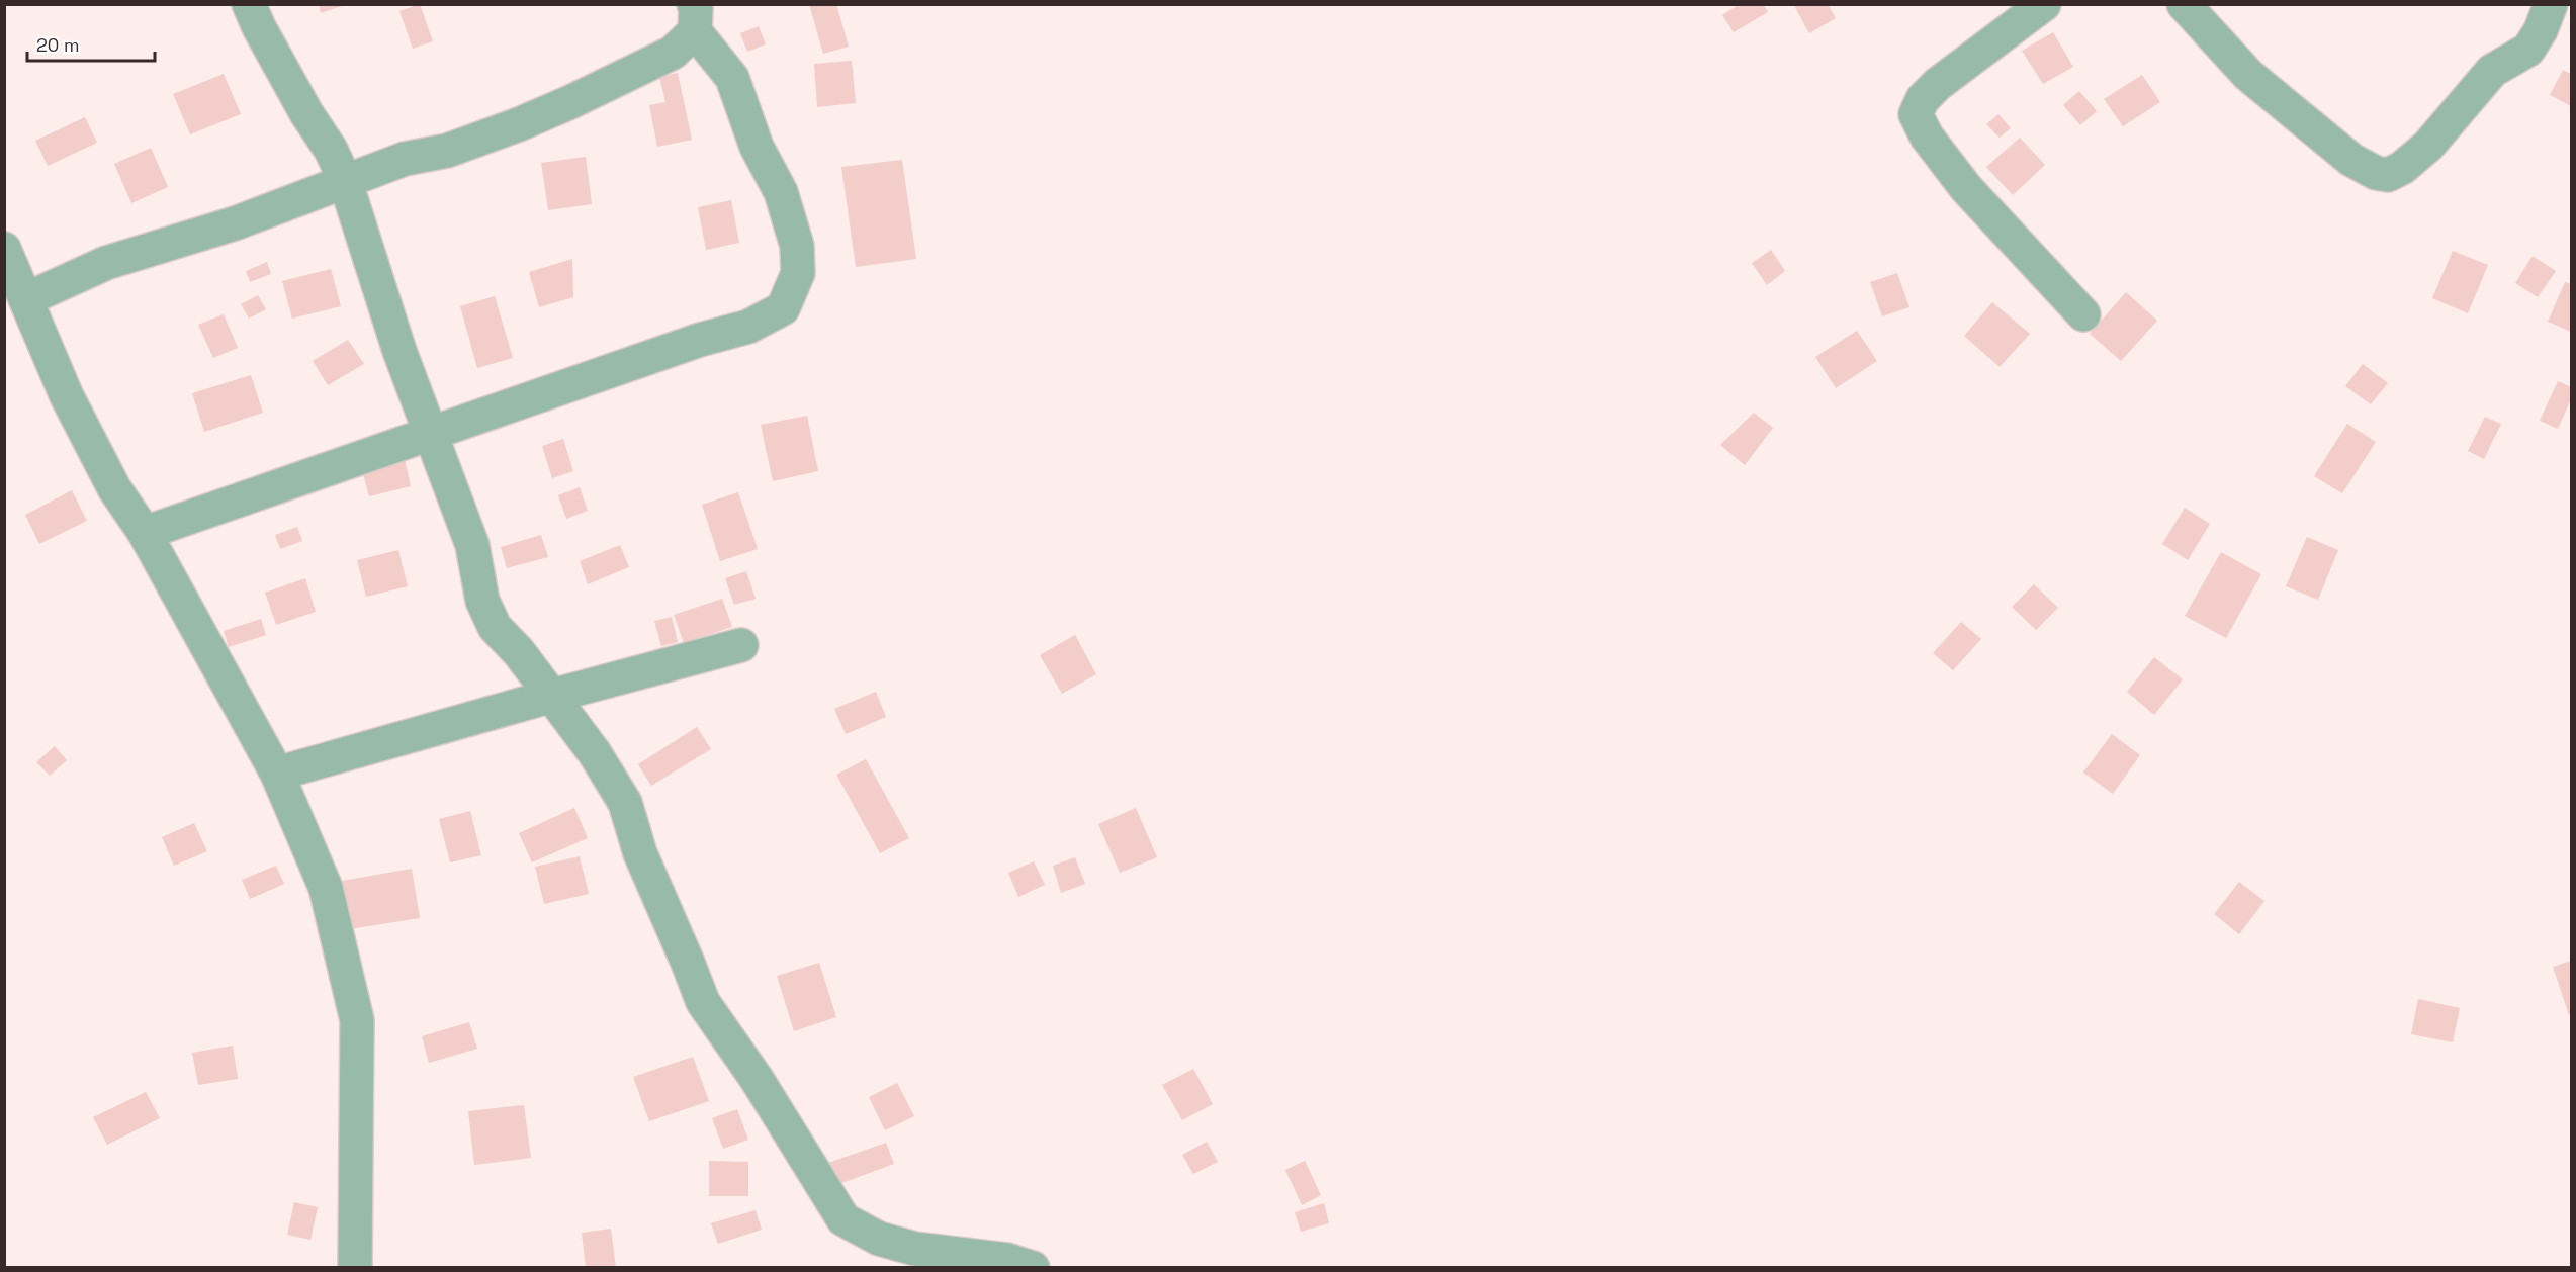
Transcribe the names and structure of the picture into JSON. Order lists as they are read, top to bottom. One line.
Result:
{"scale_bar":"20 m"}
